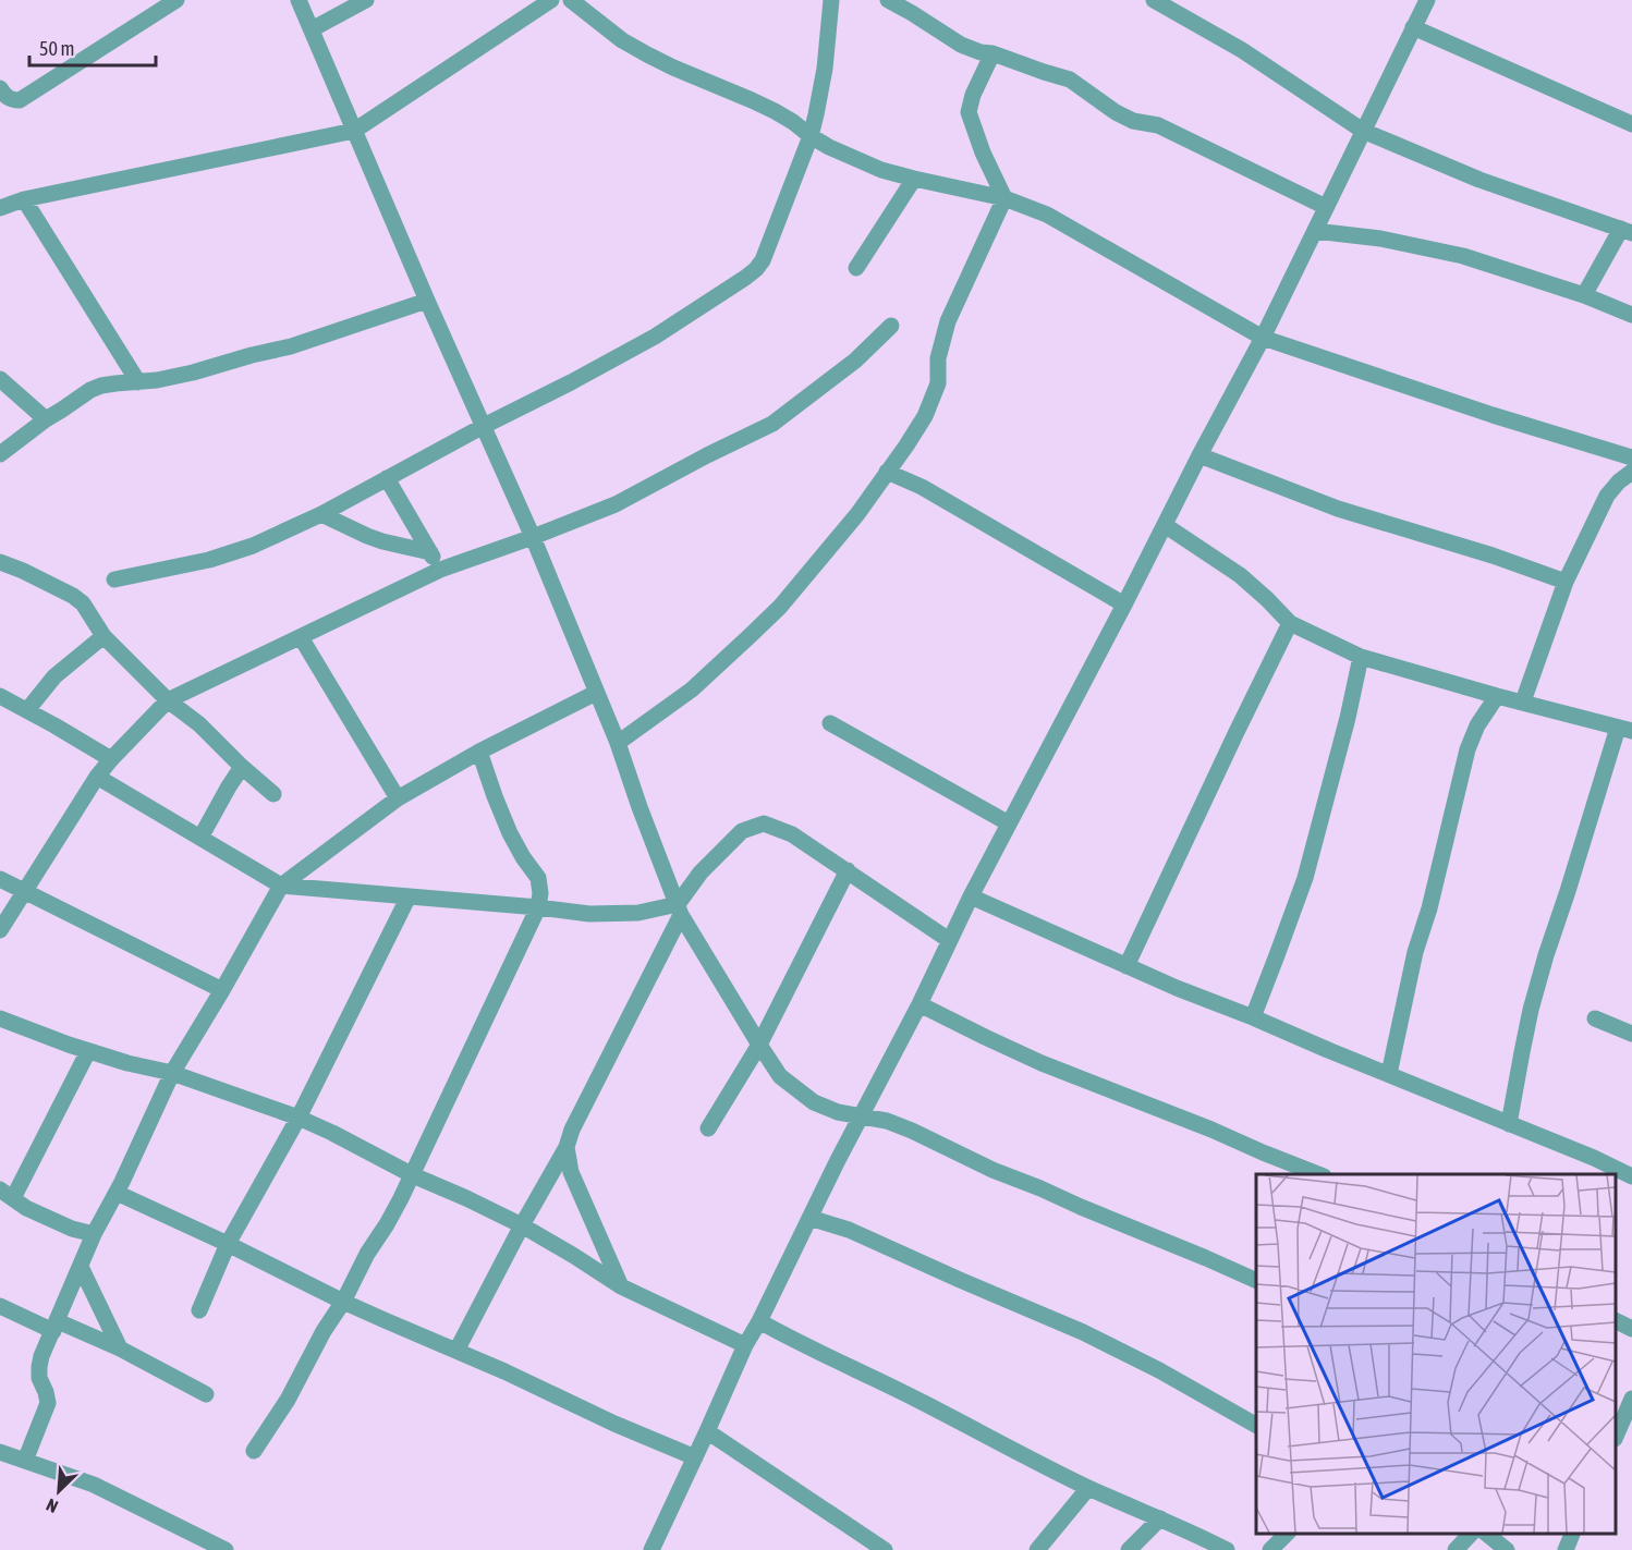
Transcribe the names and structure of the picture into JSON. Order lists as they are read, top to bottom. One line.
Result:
{"scale_bar":"50 m","north":"bottom left"}
